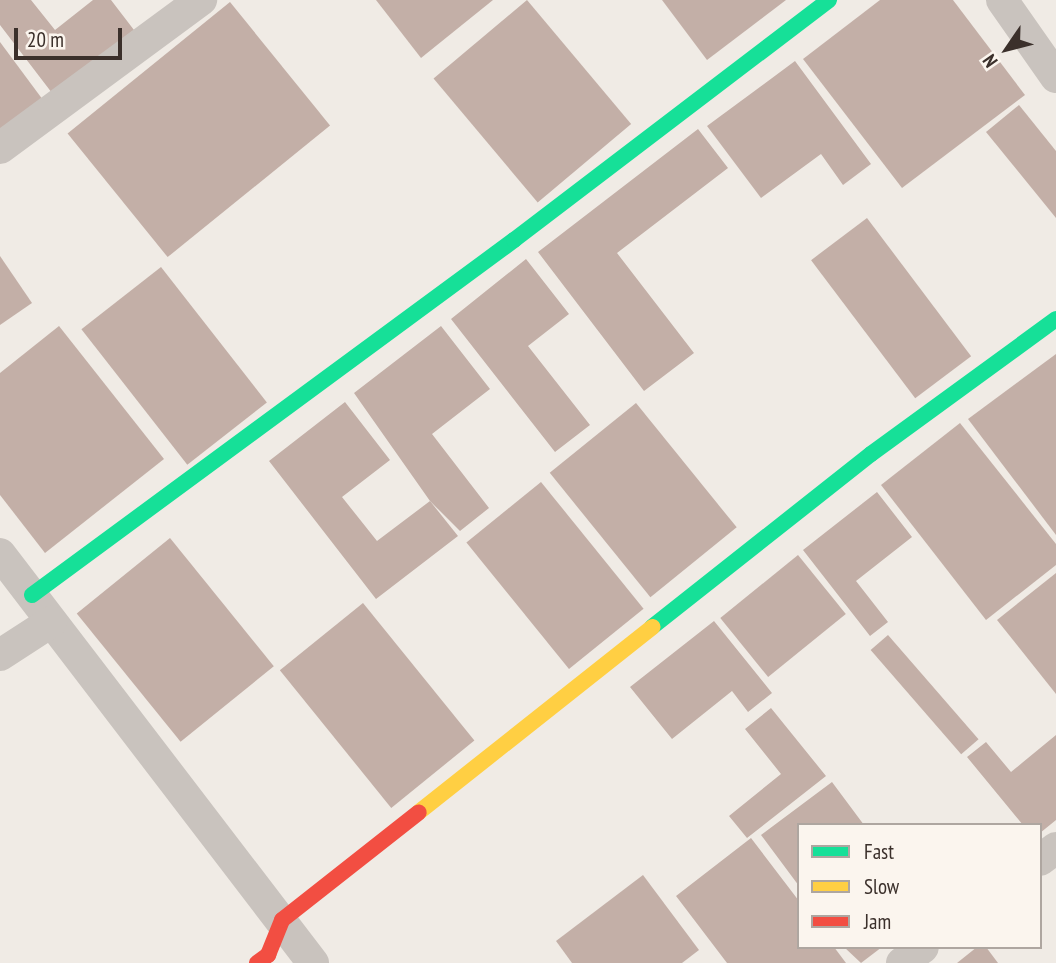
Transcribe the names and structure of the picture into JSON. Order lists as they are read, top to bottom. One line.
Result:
{"legend":["Fast","Slow","Jam"],"scale_bar":"20 m","north":"bottom left"}
